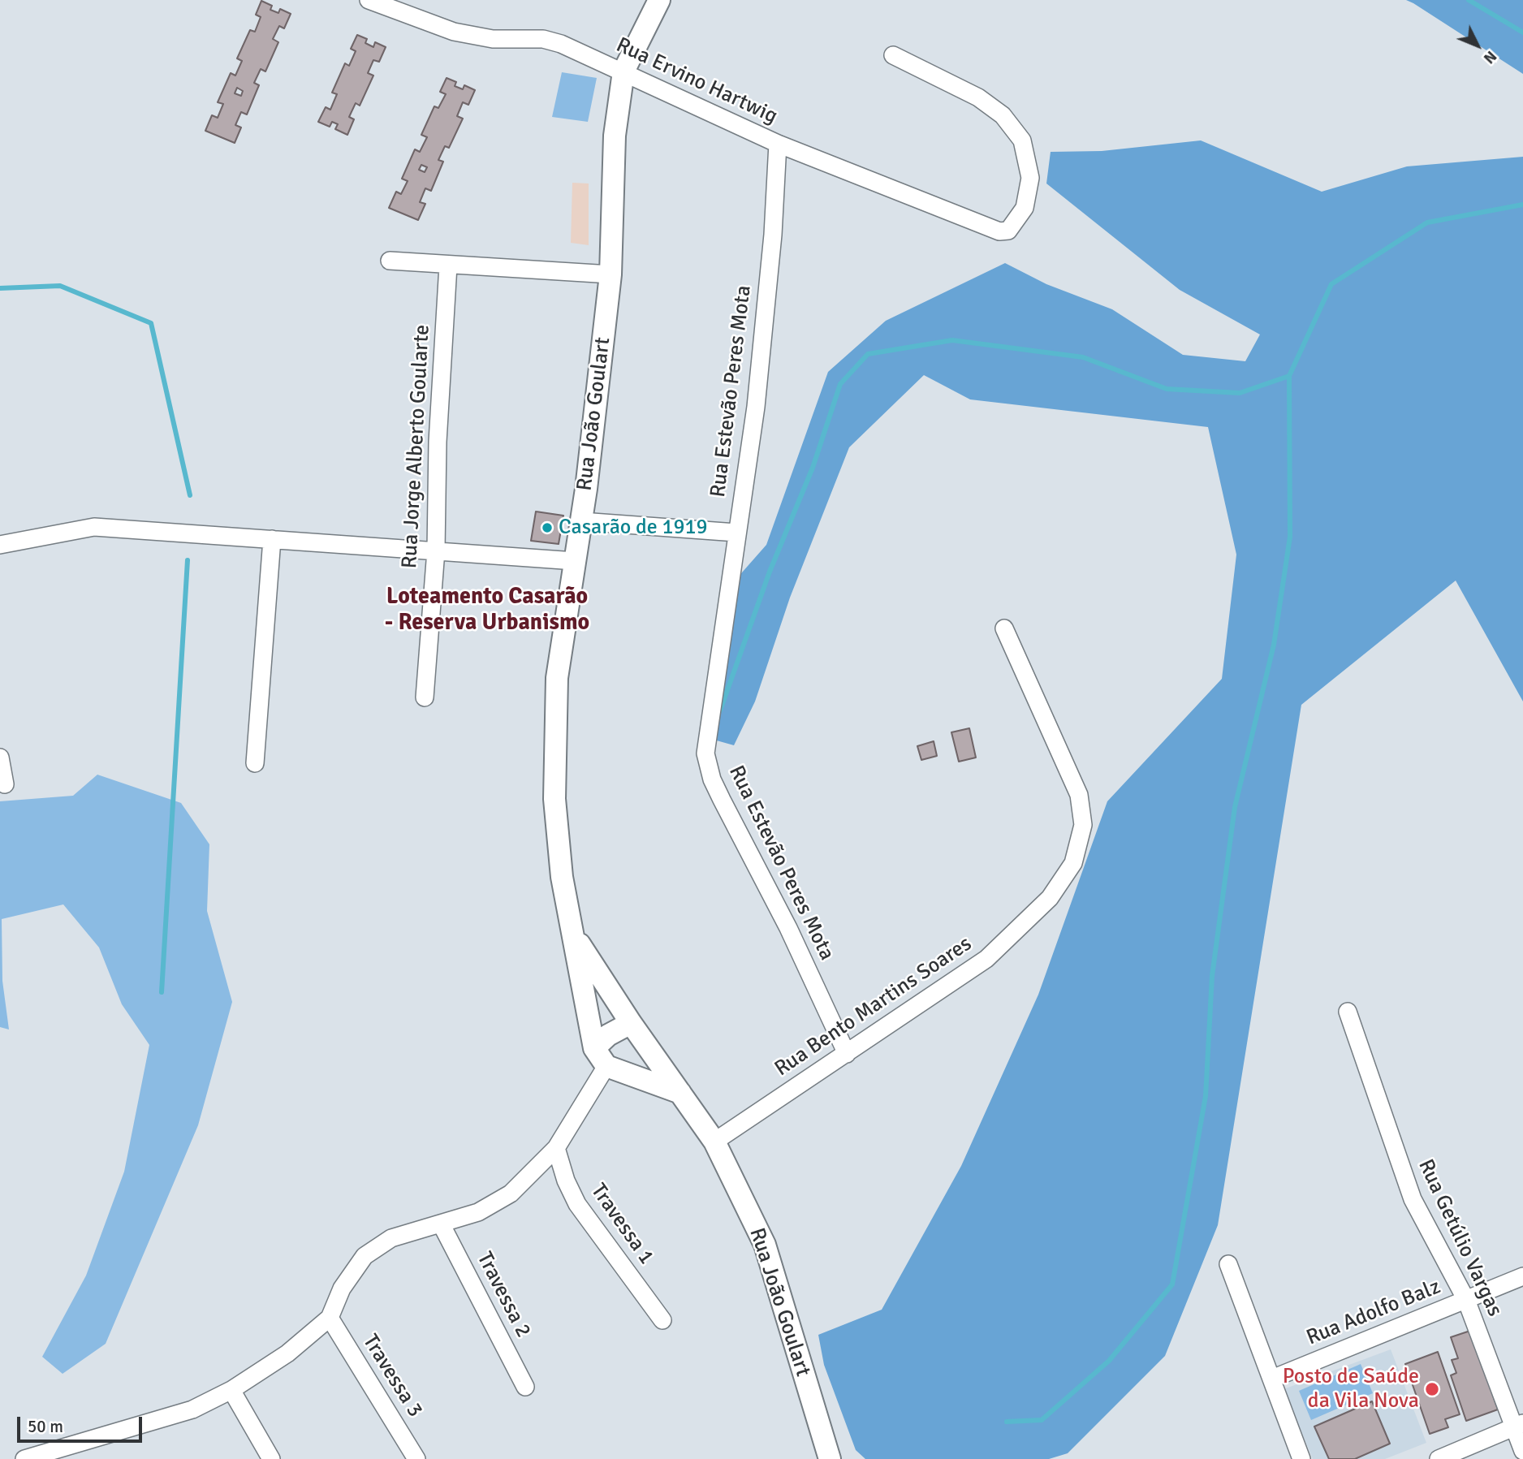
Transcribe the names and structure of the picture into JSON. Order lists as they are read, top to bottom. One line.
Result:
{"streets":{"street":["Rua Ervino Hartwig","Rua Estevão Peres Mota","Rua João Goulart","Rua Jorge Alberto Goularte","Rua Bento Martins Soares","Travessa 1","Rua Getúlio Vargas","Travessa 2","Rua Adolfo Balz","Travessa 3"]},"crossings":[["Rua Ervino Hartwig","Rua Estevão Peres Mota"],["Rua Ervino Hartwig","Rua João Goulart"],["Rua Estevão Peres Mota","Rua Bento Martins Soares"],["Rua João Goulart","Rua Bento Martins Soares"],["Rua Getúlio Vargas","Rua Adolfo Balz"]],"districts":["Loteamento Casarão - Reserva Urbanismo"],"places":["Casarão de 1919","Posto de Saúde da Vila Nova"],"scale_bar":"50 m","north":"bottom right"}
